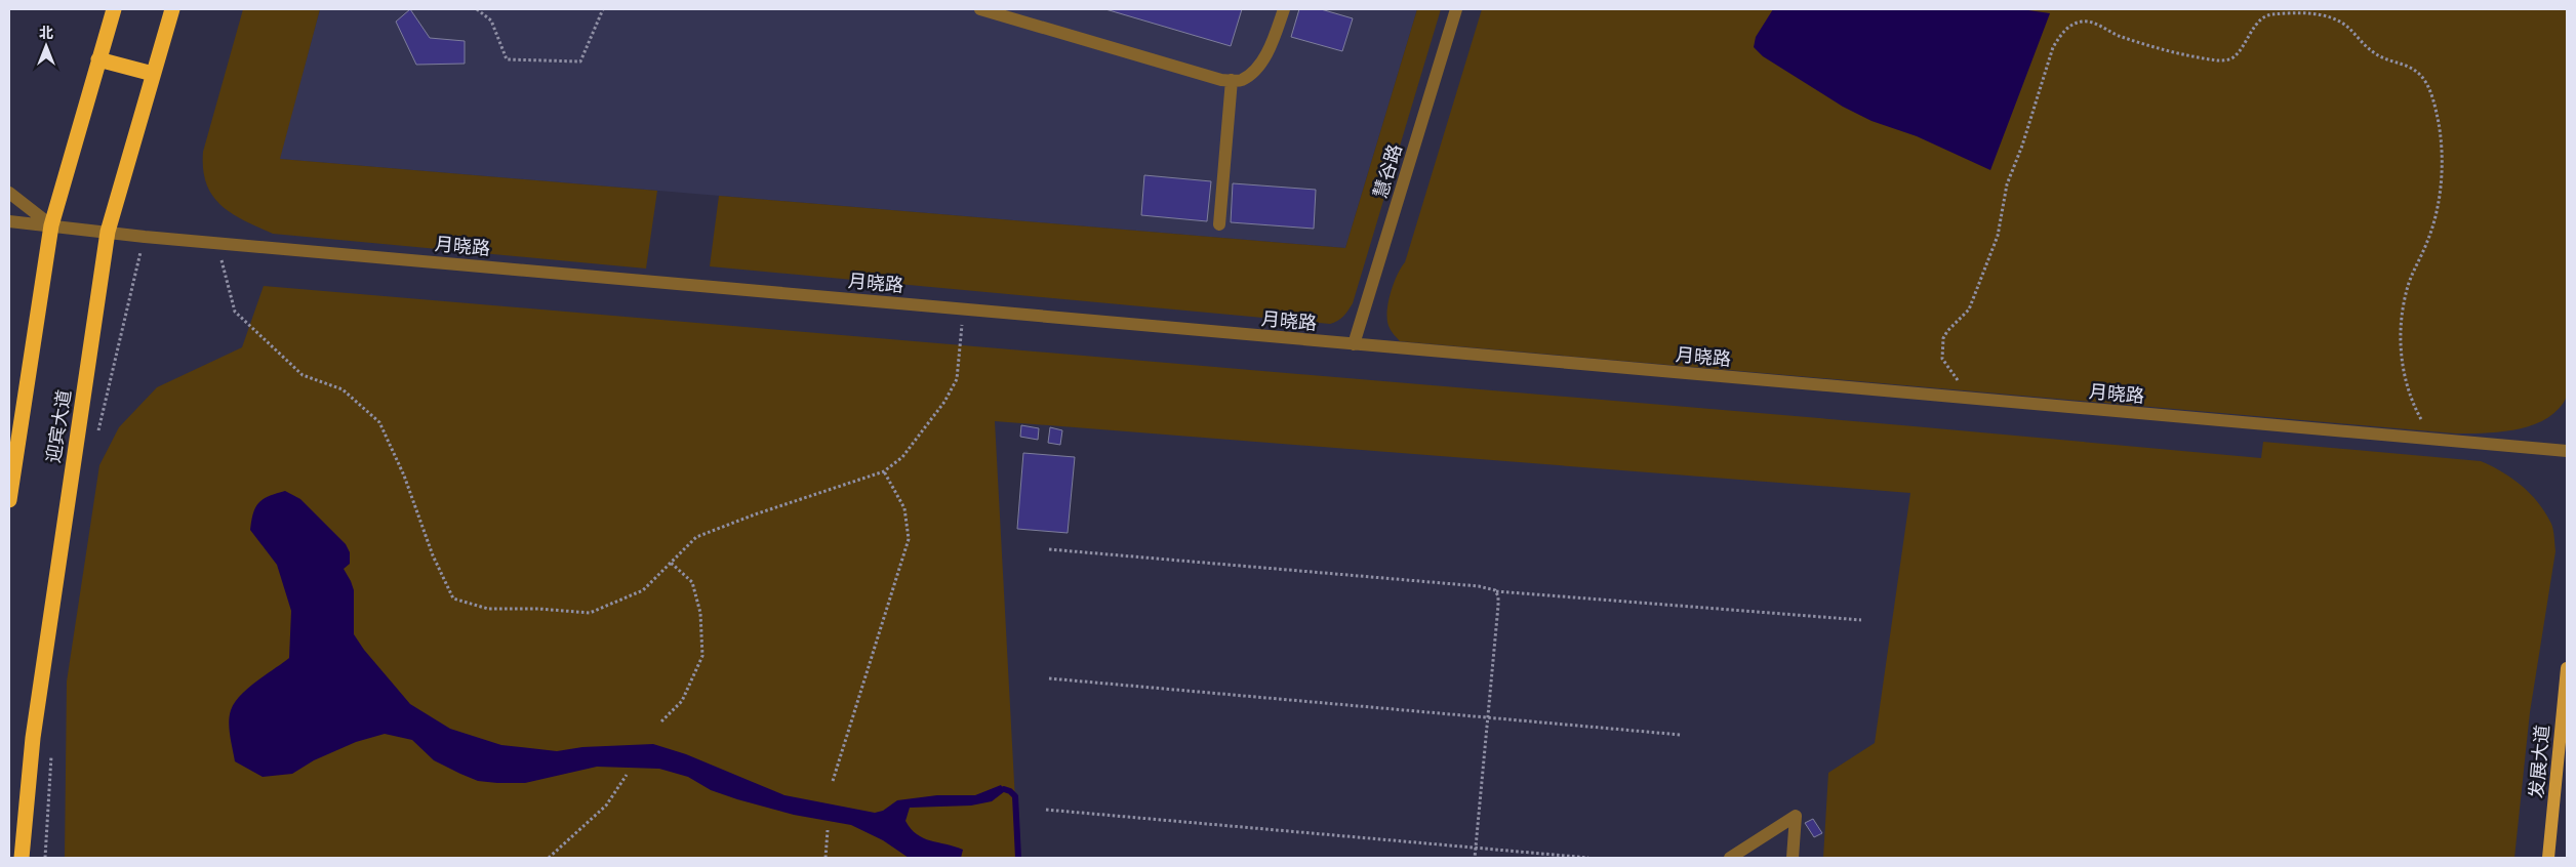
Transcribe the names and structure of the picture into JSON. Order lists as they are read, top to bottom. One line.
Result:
{"streets":{"highway":["迎宾大道"],"main road":["发展大道"],"street":["慧谷路","月晓路"]},"crossings":[["慧谷路","月晓路"],["月晓路","迎宾大道"]],"north":"top"}
